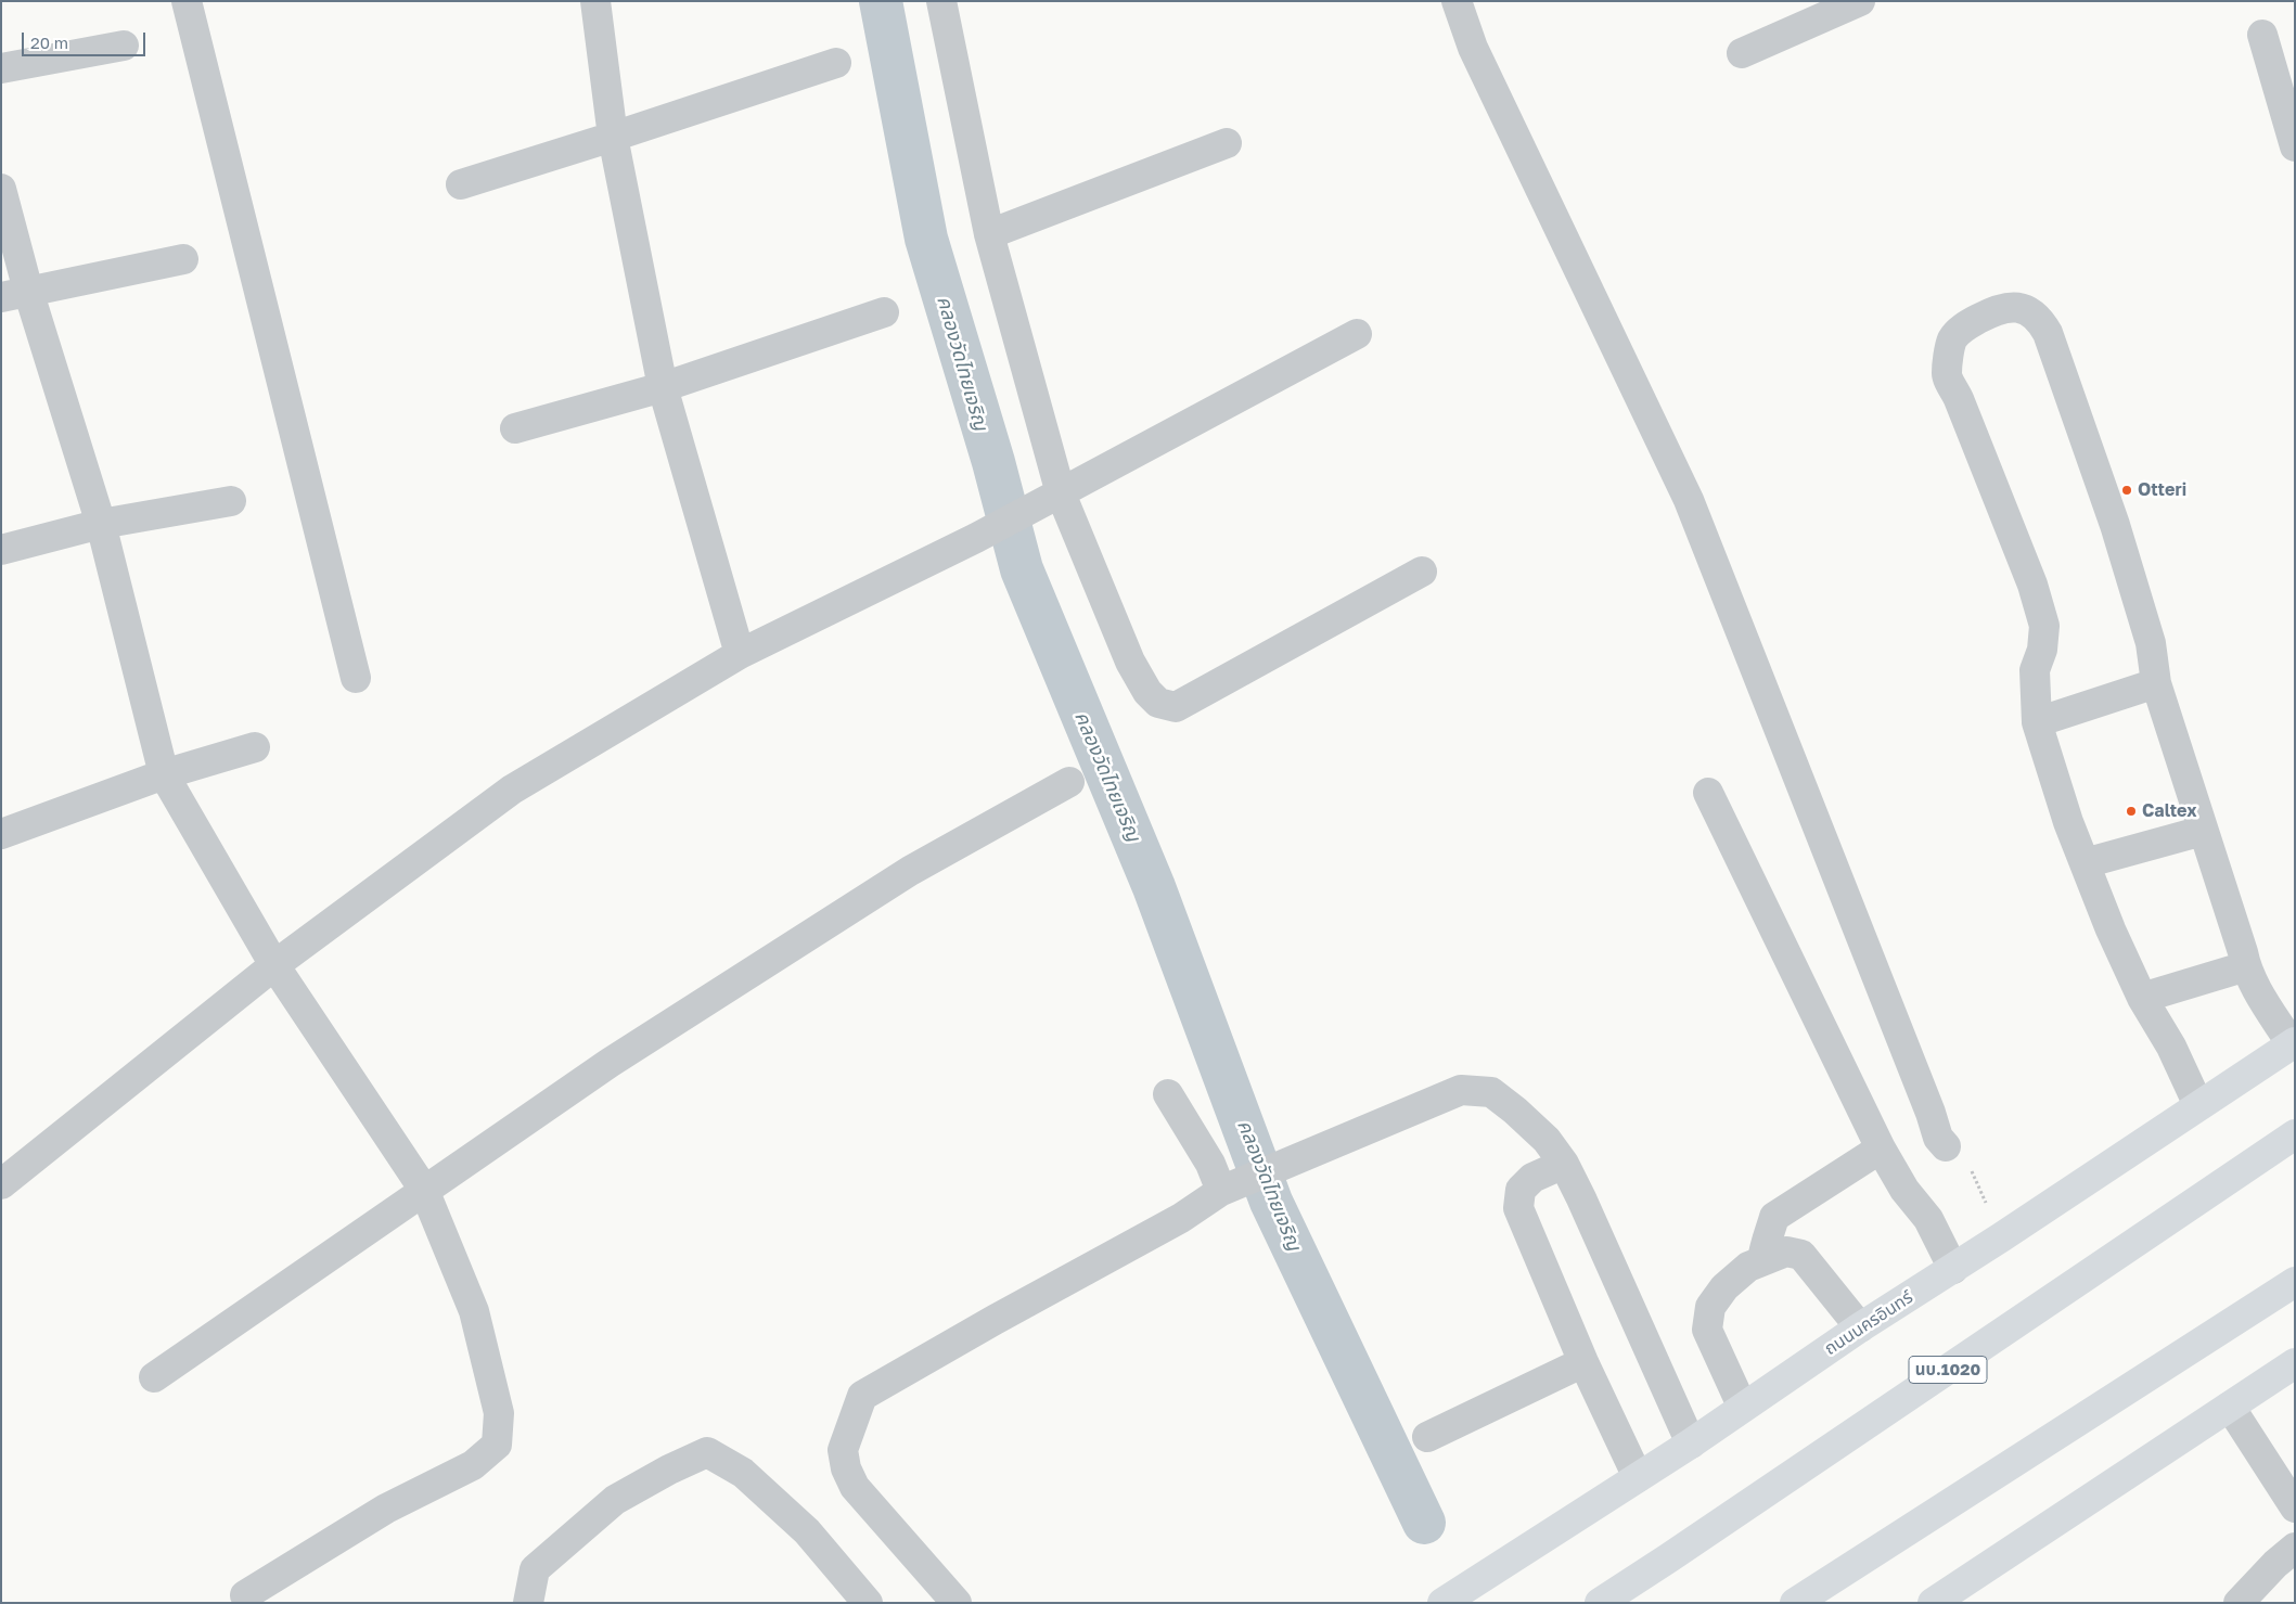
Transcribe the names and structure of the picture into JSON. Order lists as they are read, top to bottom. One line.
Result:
{"streets":{"main road":["ถนนนครอินทร์","นบ.1020"]},"water":["คลองวัดไทยเจริญ"],"places":["Otteri","Caltex"],"scale_bar":"20 m"}
